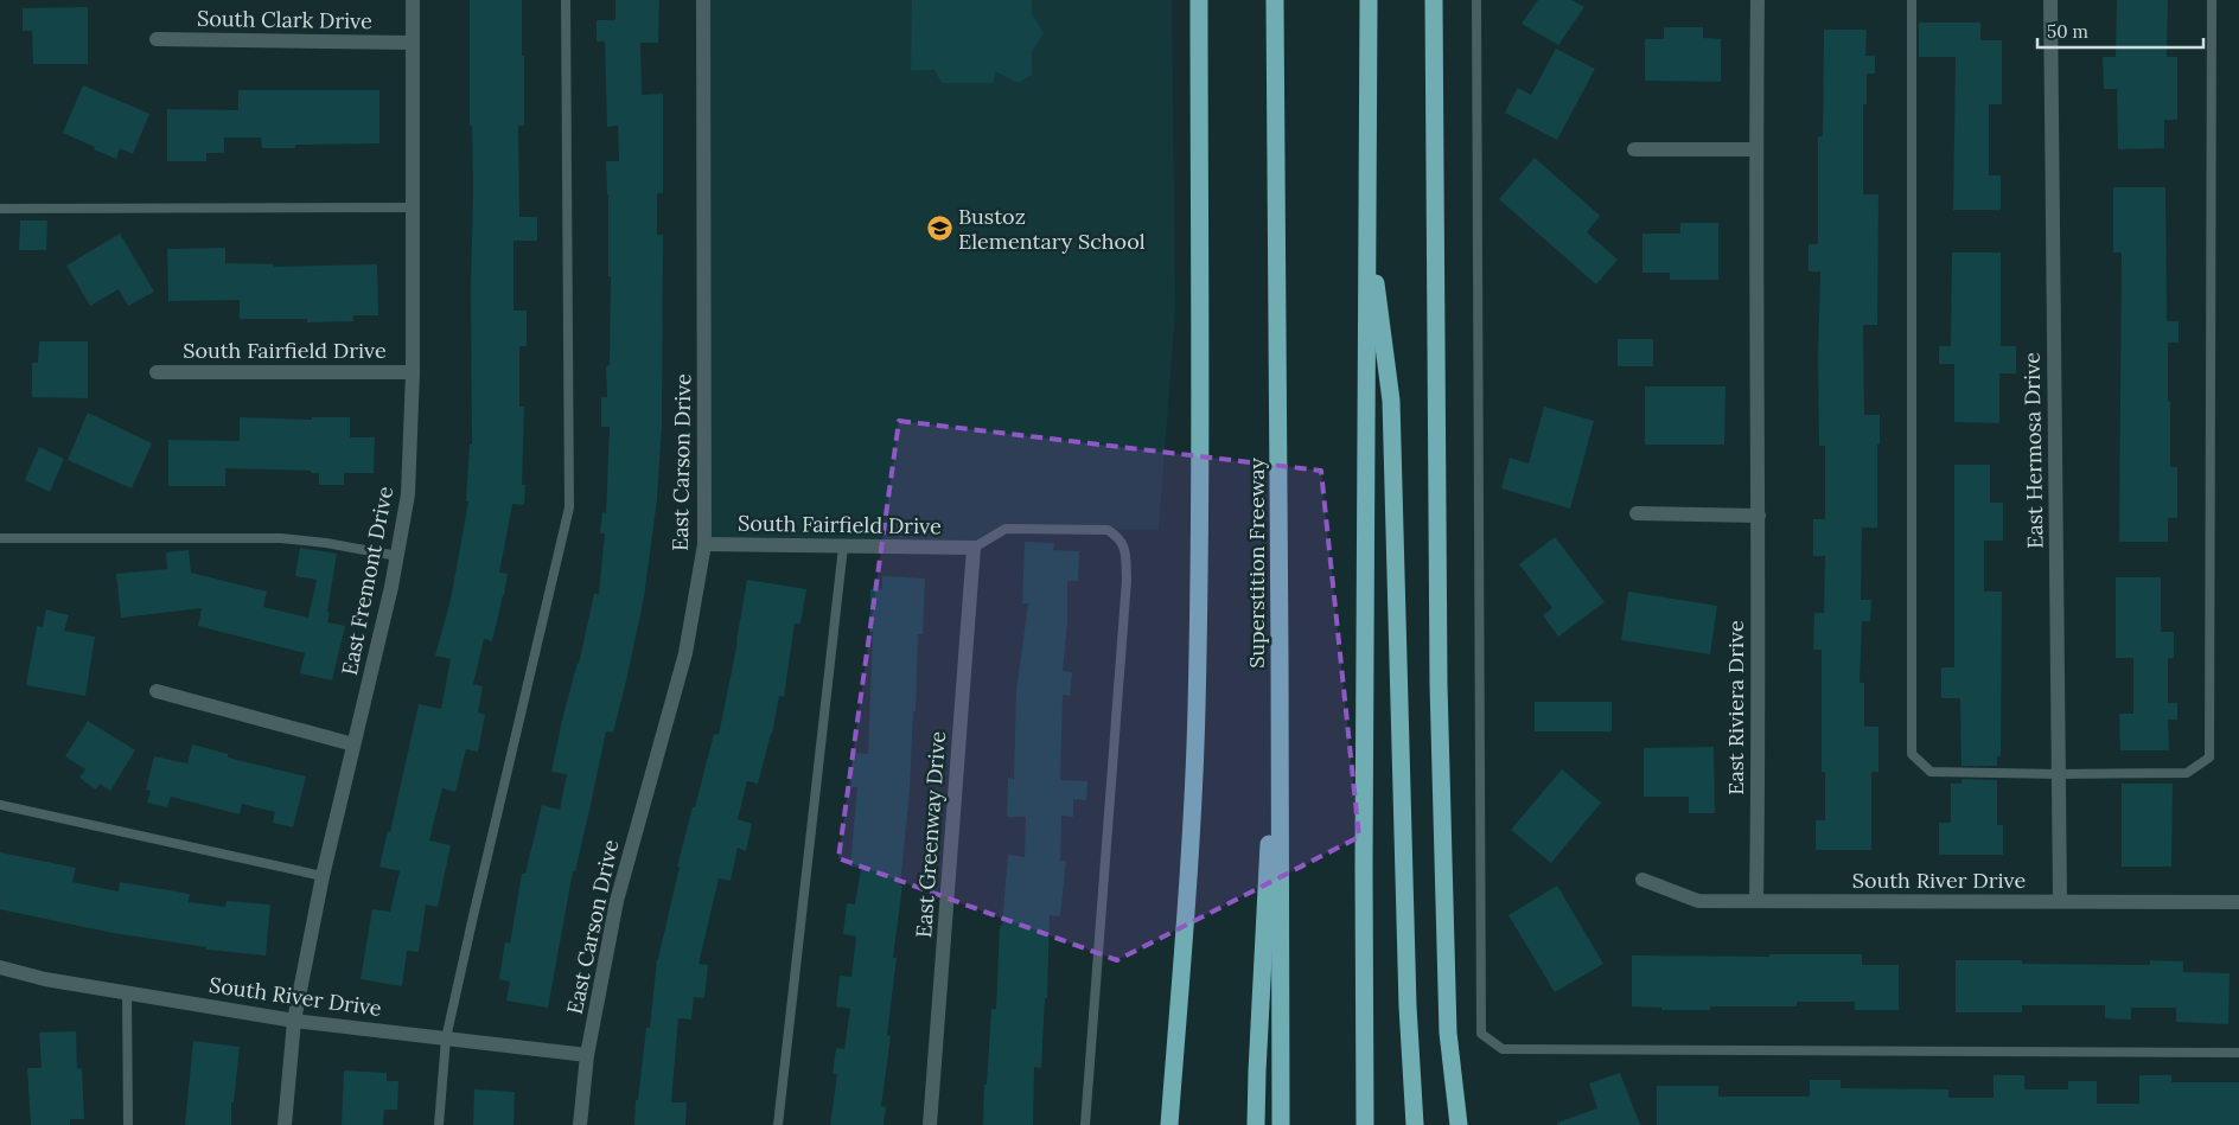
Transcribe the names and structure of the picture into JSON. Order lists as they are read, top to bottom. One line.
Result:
{"streets":{"highway":["Superstition Freeway"],"street":["South Clark Drive","South Fairfield Drive","East Hermosa Drive","East Carson Drive","East Fremont Drive","East Riviera Drive","East Greenway Drive","South River Drive"]},"crossings":[["South Clark Drive","East Fremont Drive"],["South Fairfield Drive","East Carson Drive"],["South Fairfield Drive","East Fremont Drive"],["South Fairfield Drive","East Greenway Drive"],["East Hermosa Drive","South River Drive"],["East Carson Drive","South River Drive"],["East Fremont Drive","South River Drive"],["East Riviera Drive","South River Drive"]],"places":{"school or university":["Bustoz Elementary School"]},"scale_bar":"50 m"}
